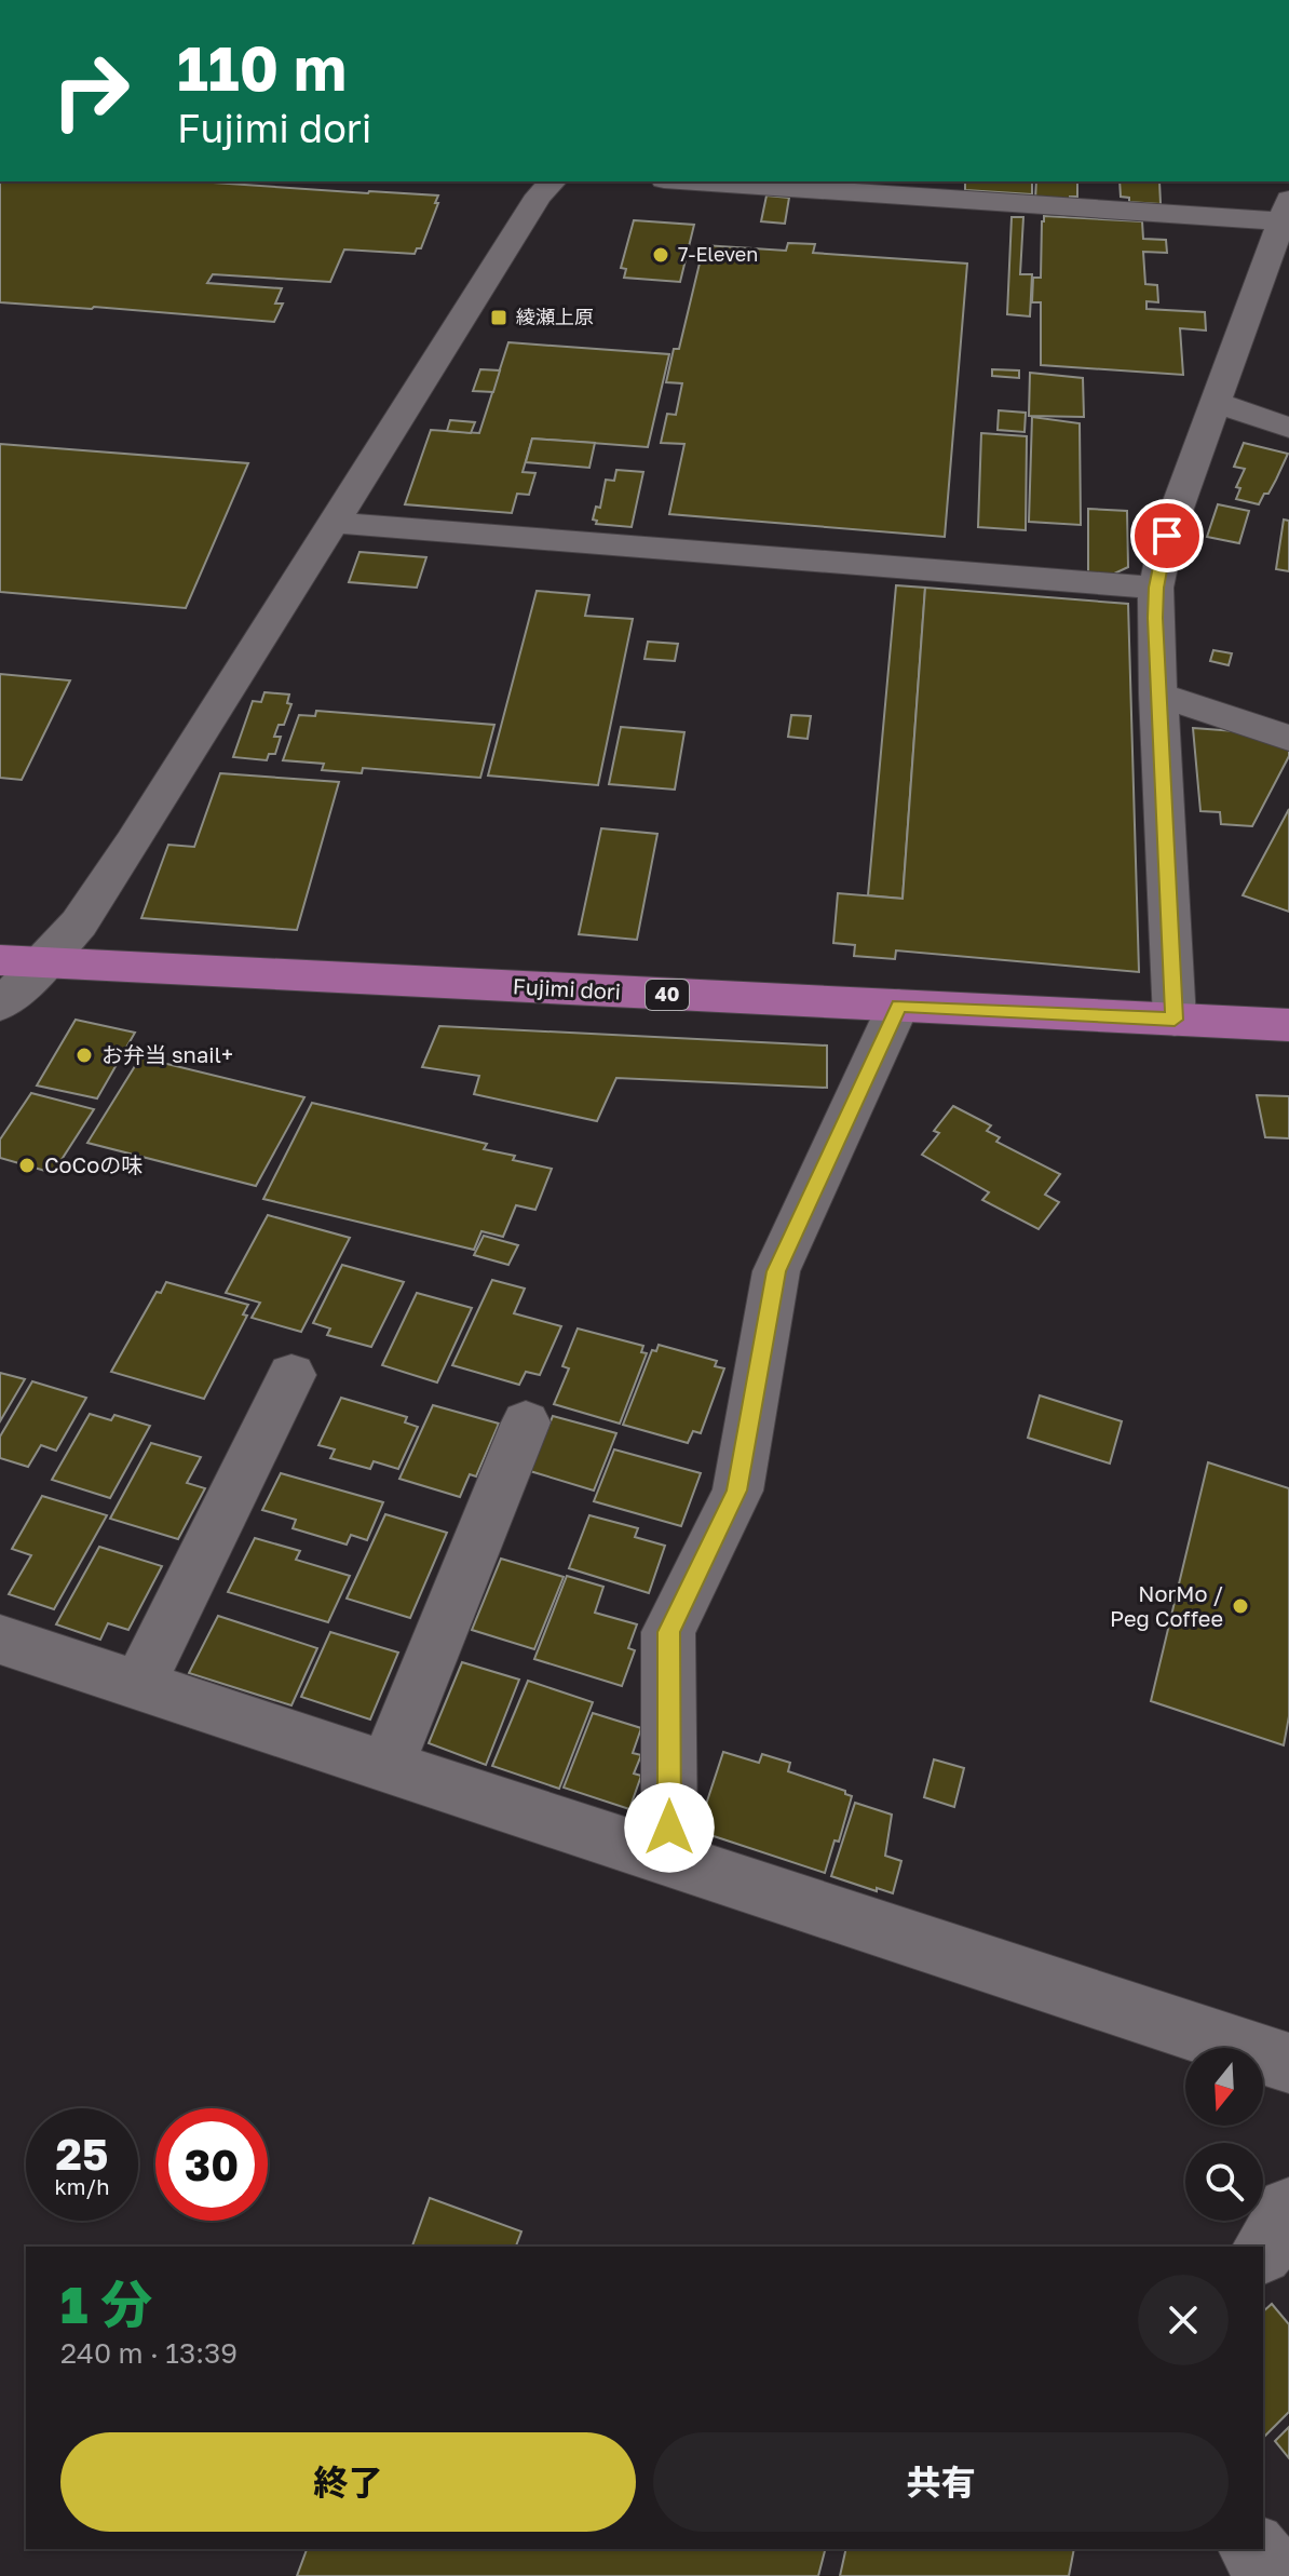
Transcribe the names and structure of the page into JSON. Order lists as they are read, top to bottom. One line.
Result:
{"streets":{"main road":["Fujimi dori","40"]},"places":{"other":["7-Eleven","お弁当 snail+","CoCoの味","NorMo / Peg Coffee"],"transit":["綾瀬上原"]},"north":"bottom","page":{"turn":["110 m","Fujimi dori"],"speed":"25 km/h","limit":"30","heading":["1 分","240 m · 13:39"],"buttons":["終了","共有"]}}
